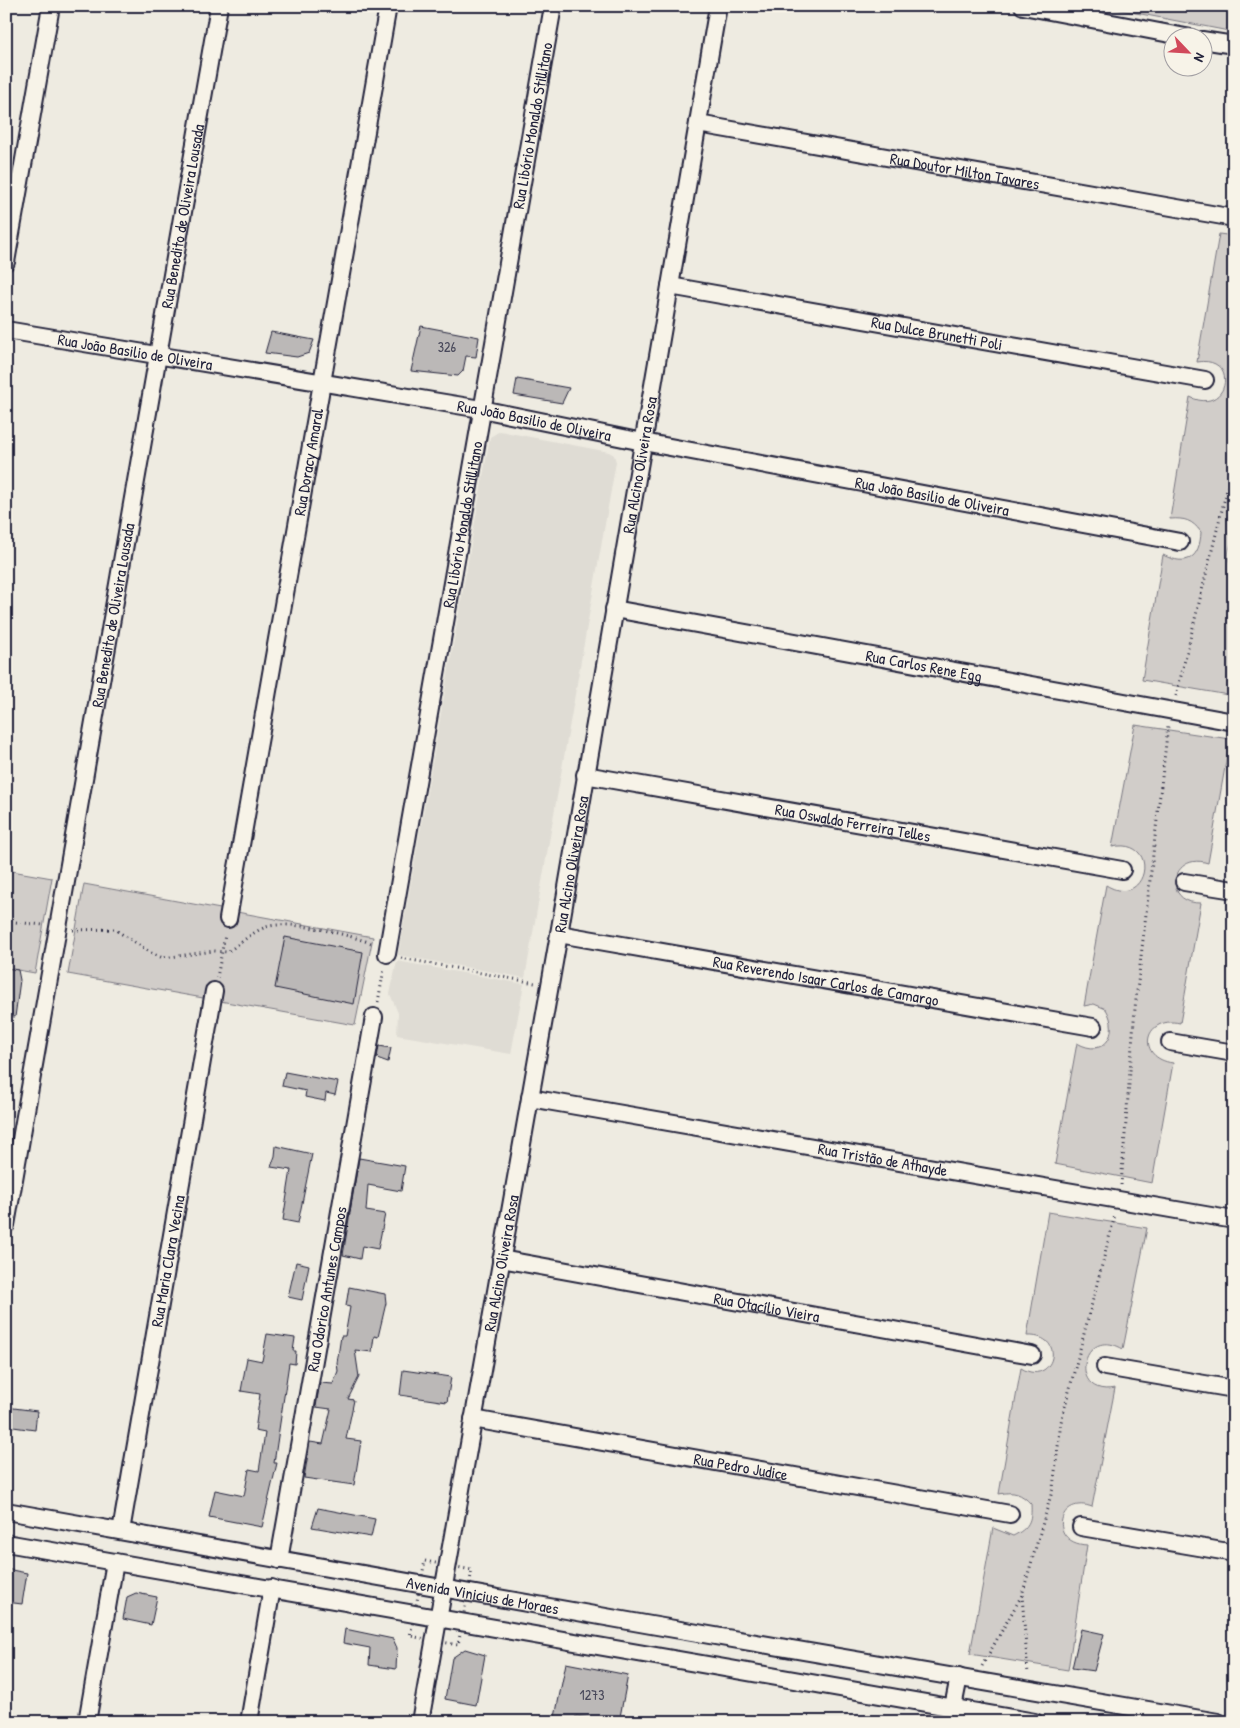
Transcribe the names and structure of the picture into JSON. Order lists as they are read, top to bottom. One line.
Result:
{"streets":{"street":["Rua Libório Monaldo Stillitano","Rua Doutor Milton Tavares","Rua Benedito de Oliveira Lousada","Rua Dulce Brunetti Poli","Rua João Basilio de Oliveira","Rua Doracy Amaral","Rua Alcino Oliveira Rosa","Rua Carlos Rene Egg","Rua Oswaldo Ferreira Telles","Rua Reverendo Isaar Carlos de Camargo","Rua Tristão de Athayde","Rua Maria Clara Vecina","Rua Odorico Antunes Campos","Rua Otacílio Vieira","Rua Pedro Judice","Avenida Vinicius de Moraes"]},"crossings":[["Rua Libório Monaldo Stillitano","Rua João Basilio de Oliveira"],["Rua Doutor Milton Tavares","Rua Alcino Oliveira Rosa"],["Rua Benedito de Oliveira Lousada","Rua João Basilio de Oliveira"],["Rua Dulce Brunetti Poli","Rua Alcino Oliveira Rosa"],["Rua João Basilio de Oliveira","Rua Doracy Amaral"],["Rua João Basilio de Oliveira","Rua Alcino Oliveira Rosa"],["Rua Alcino Oliveira Rosa","Rua Carlos Rene Egg"],["Rua Alcino Oliveira Rosa","Rua Oswaldo Ferreira Telles"],["Rua Alcino Oliveira Rosa","Rua Reverendo Isaar Carlos de Camargo"],["Rua Alcino Oliveira Rosa","Rua Tristão de Athayde"],["Rua Alcino Oliveira Rosa","Rua Otacílio Vieira"],["Rua Alcino Oliveira Rosa","Rua Pedro Judice"],["Rua Alcino Oliveira Rosa","Avenida Vinicius de Moraes"],["Rua Maria Clara Vecina","Avenida Vinicius de Moraes"],["Rua Odorico Antunes Campos","Avenida Vinicius de Moraes"]],"house_numbers":["326","1273"],"north":"bottom right"}
